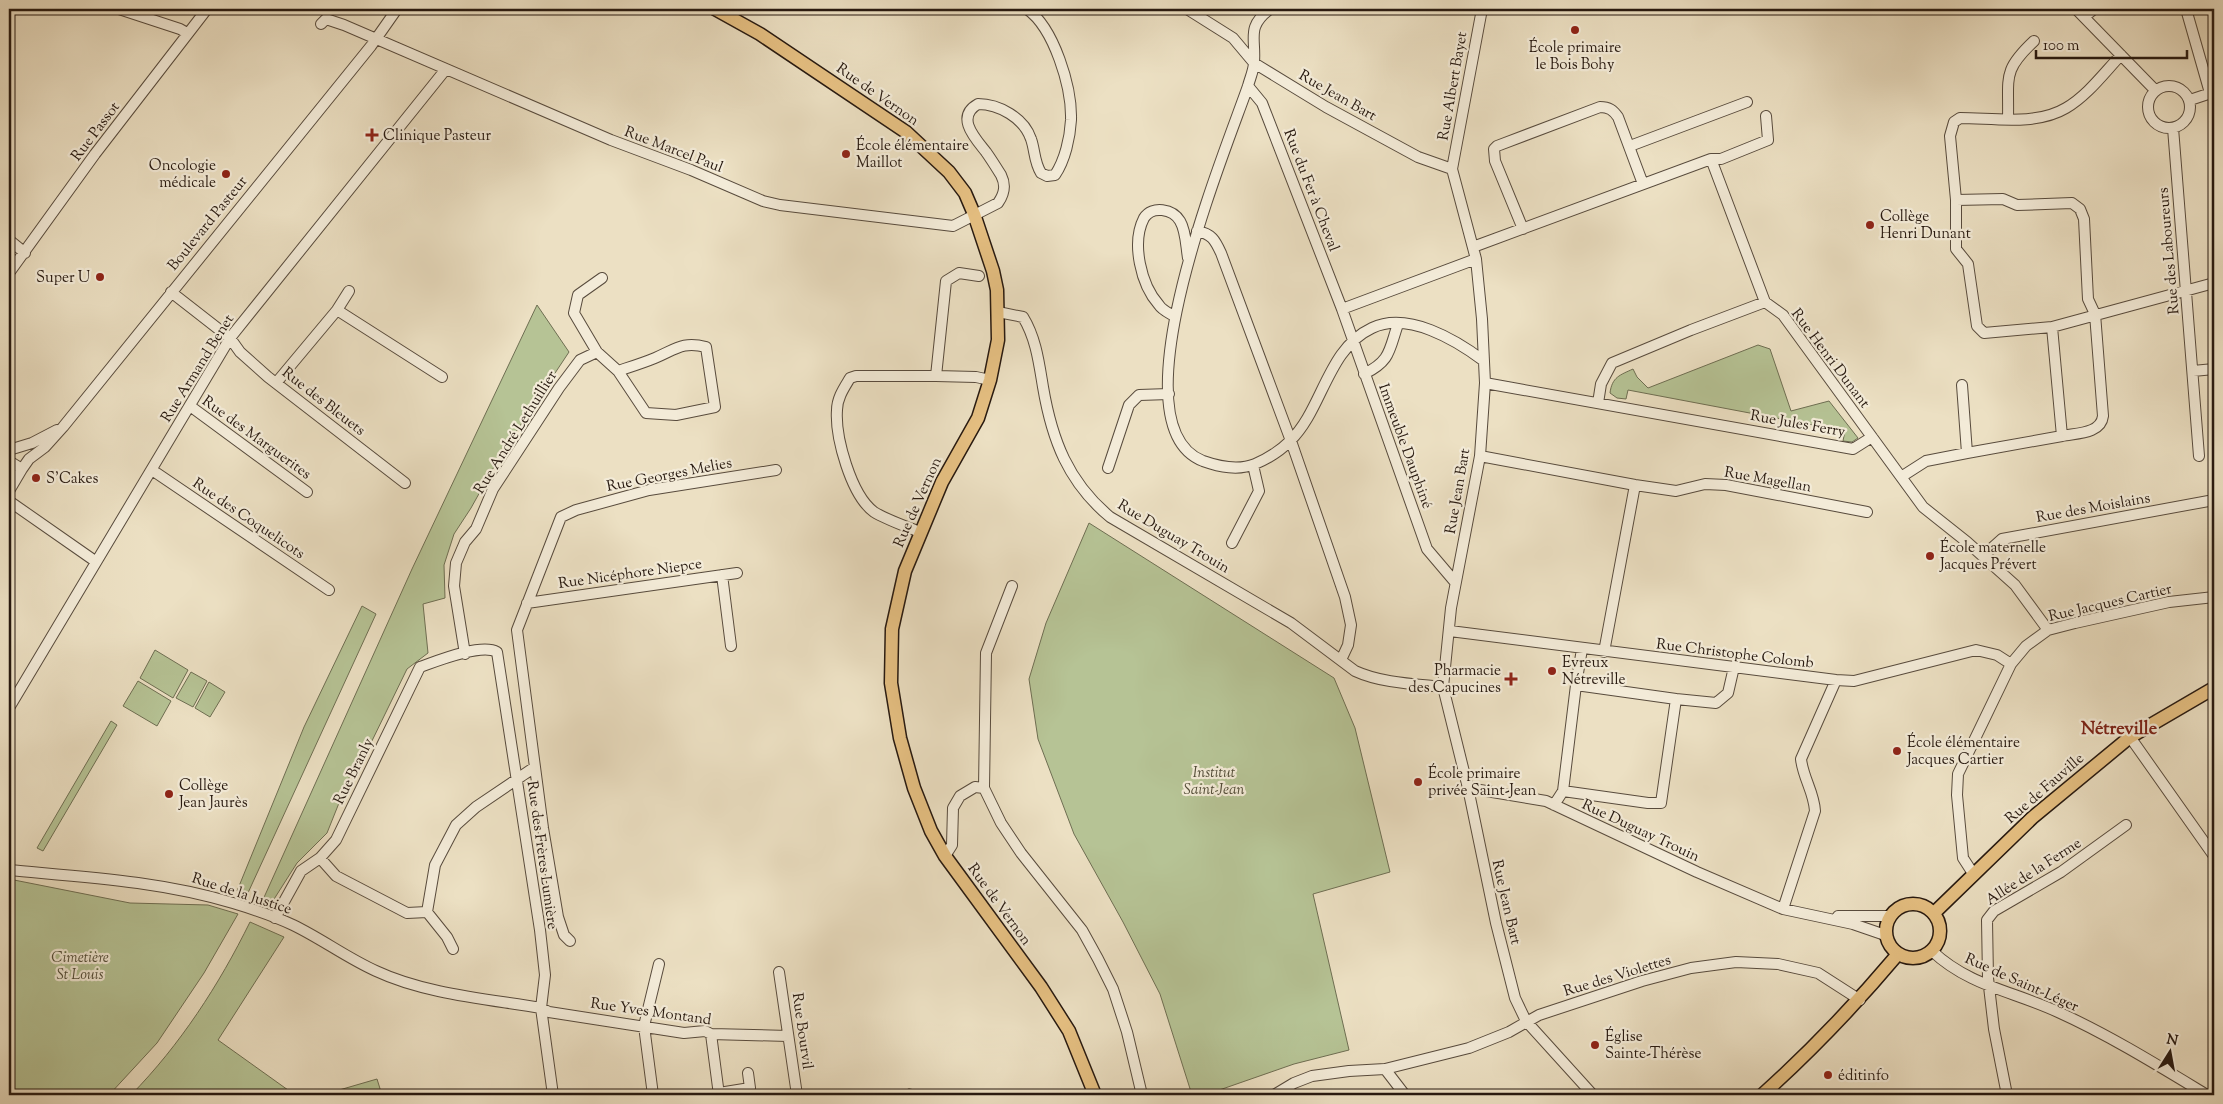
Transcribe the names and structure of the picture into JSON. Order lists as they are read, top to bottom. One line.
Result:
{"streets":{"main road":["Rue de Vernon","Rue de Fauville"],"street":["Rue Albert Bayet","Rue Jean Bart","Rue Passot","Rue Marcel Paul","Rue du Fer à Cheval","Boulevard Pasteur","Rue des Laboureurs","Rue Henri Dunant","Rue Armand Benet","Rue des Bleuets","Rue Jules Ferry","Rue André Lethuillier","Rue des Marguerites","Immeuble Dauphiné","Rue Georges Melies","Rue Magellan","Rue des Moislains","Rue des Coquelicots","Rue Duguay Trouin","Rue Nicéphore Niepce","Rue Jacques Cartier","Rue Christophe Colomb","Rue Branly","Rue des Frères Lumière","Allée de la Ferme","Rue de la Justice","Rue des Violettes","Rue de Saint-Léger","Rue Yves Montand","Rue Bourvil"]},"crossings":[["Rue Albert Bayet","Rue Jean Bart"],["Rue de Vernon","Rue Marcel Paul"],["Rue de Vernon","Rue Duguay Trouin"],["Rue Jean Bart","Rue Jules Ferry"],["Rue Jean Bart","Immeuble Dauphiné"],["Rue Jean Bart","Rue Magellan"],["Rue Jean Bart","Rue Duguay Trouin"],["Rue Jean Bart","Rue Christophe Colomb"],["Rue Jean Bart","Rue des Violettes"],["Rue Marcel Paul","Boulevard Pasteur"],["Rue Marcel Paul","Rue Armand Benet"],["Rue du Fer à Cheval","Immeuble Dauphiné"],["Boulevard Pasteur","Rue des Bleuets"],["Rue Henri Dunant","Rue Jules Ferry"],["Rue Armand Benet","Rue des Bleuets"],["Rue Armand Benet","Rue des Marguerites"],["Rue Armand Benet","Rue des Coquelicots"],["Rue André Lethuillier","Rue Branly"],["Rue André Lethuillier","Rue des Frères Lumière"],["Rue Georges Melies","Rue Nicéphore Niepce"],["Rue Duguay Trouin","Rue de Fauville"],["Rue Duguay Trouin","Rue de Saint-Léger"],["Rue Jacques Cartier","Rue Christophe Colomb"],["Rue Jacques Cartier","Rue de Fauville"],["Rue Branly","Rue des Frères Lumière"],["Rue Branly","Rue de la Justice"],["Rue de Fauville","Rue de Saint-Léger"],["Rue des Frères Lumière","Rue de la Justice"],["Rue des Frères Lumière","Rue Yves Montand"],["Allée de la Ferme","Rue de Saint-Léger"],["Rue de la Justice","Rue Yves Montand"],["Rue Yves Montand","Rue Bourvil"]],"districts":["Nétreville"],"parks":["Institut Saint-Jean","Cimetière St Louis"],"places":{"other":["École primaire le Bois Bohy","École élémentaire Maillot","Oncologie médicale","Collège Henri Dunant","Super U","S'Cakes","École maternelle Jacques Prévert","Evreux Nétreville","École élémentaire Jacques Cartier","École primaire privée Saint-Jean","Collège Jean Jaurès","Église Sainte-Thérèse","éditinfo"],"health":["Clinique Pasteur","Pharmacie des Capucines"]},"scale_bar":"100 m","north":"top"}
